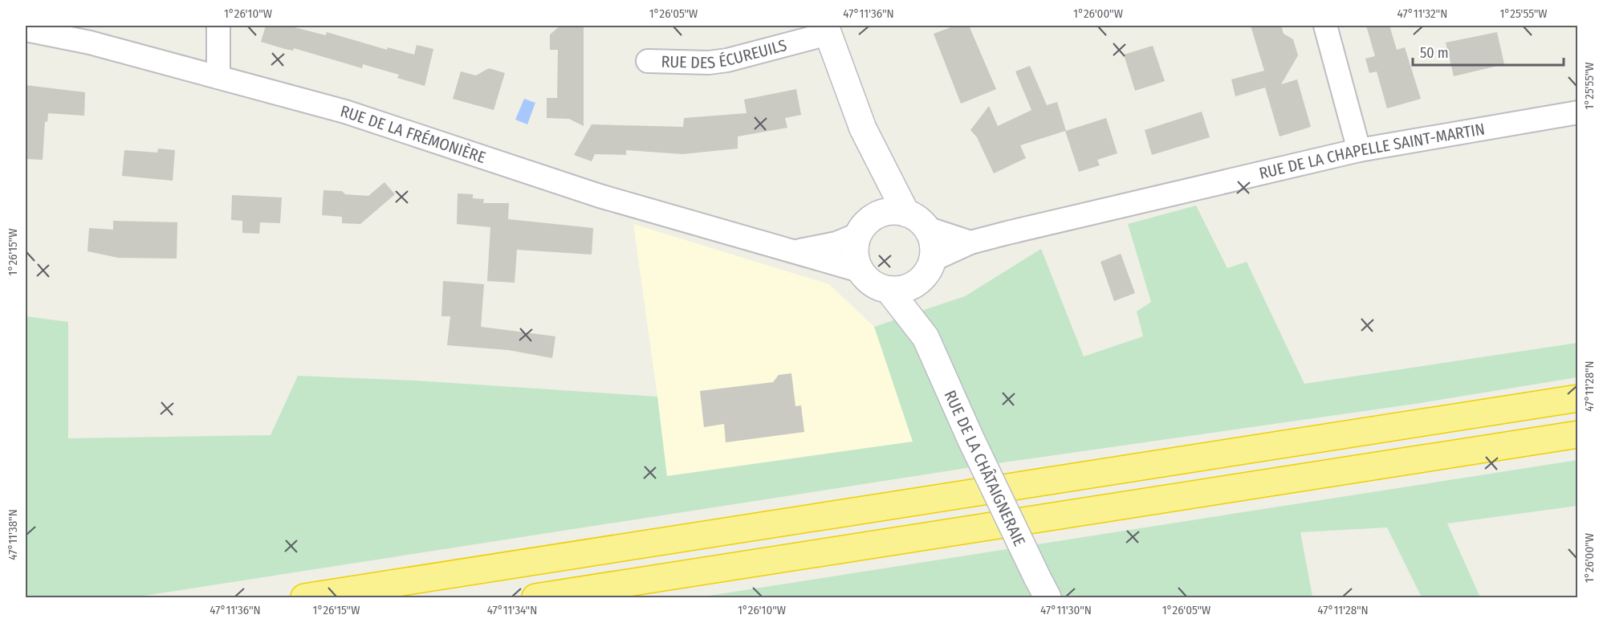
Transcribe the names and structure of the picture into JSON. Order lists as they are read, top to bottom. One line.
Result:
{"streets":{"street":["RUE DES ÉCUREUILS","RUE DE LA FRÉMONIÈRE","RUE DE LA CHAPELLE SAINT-MARTIN","RUE DE LA CHÂTAIGNERAIE"]},"crossings":[["RUE DES ÉCUREUILS","RUE DE LA CHÂTAIGNERAIE"],["RUE DE LA FRÉMONIÈRE","RUE DE LA CHAPELLE SAINT-MARTIN"],["RUE DE LA FRÉMONIÈRE","RUE DE LA CHÂTAIGNERAIE"],["RUE DE LA CHAPELLE SAINT-MARTIN","RUE DE LA CHÂTAIGNERAIE"]],"scale_bar":"50 m","coordinates":["1°26'10\"W","1°26'05\"W","47°11'36\"N","1°26'00\"W","47°11'32\"N","1°25'55\"W","1°26'15\"W","47°11'28\"N","47°11'38\"N","47°11'34\"N","47°11'30\"N"]}
